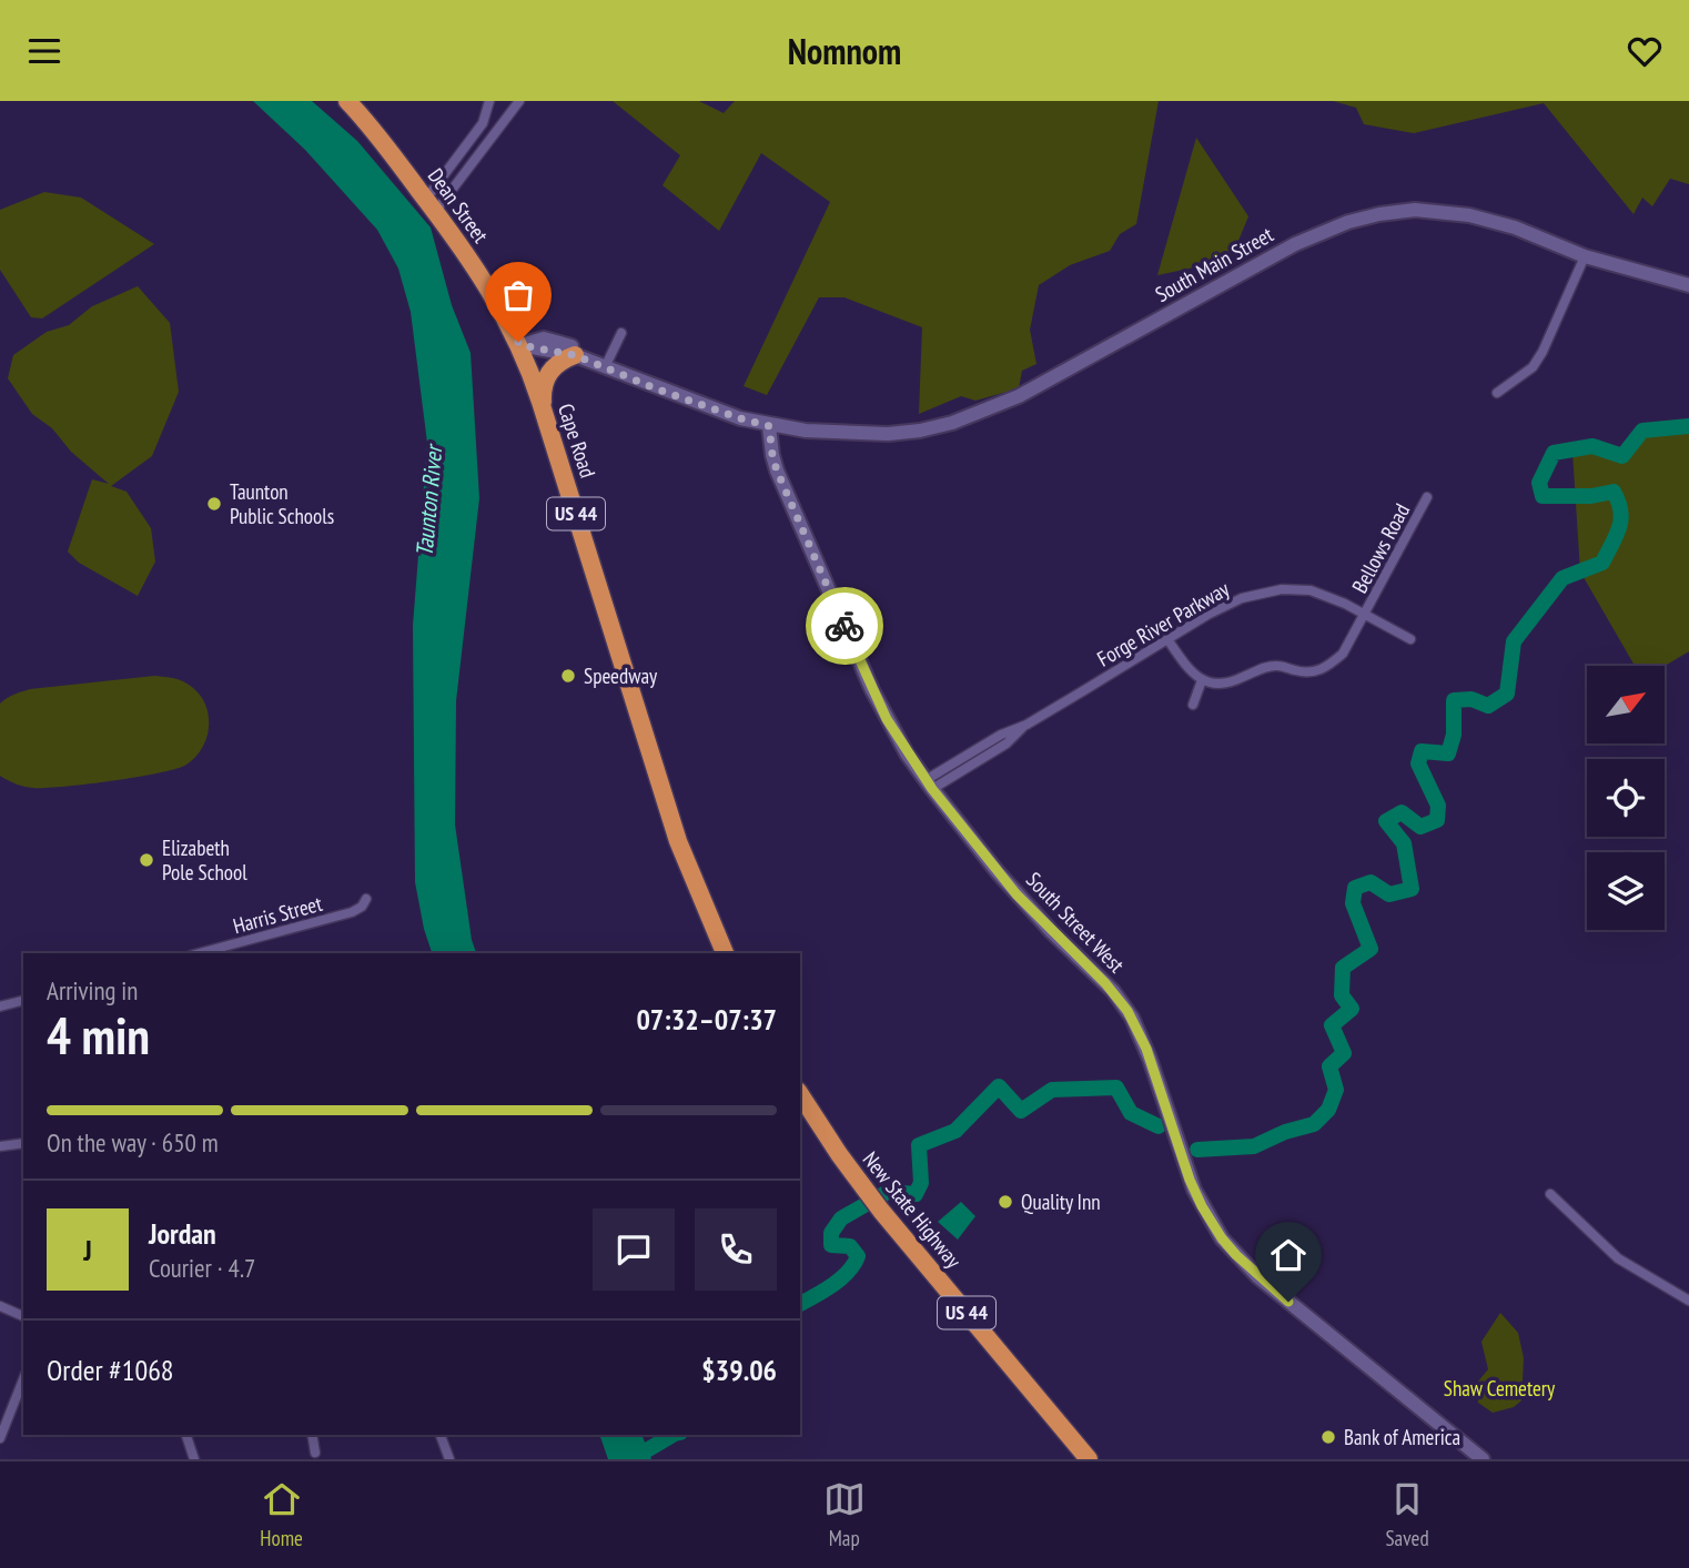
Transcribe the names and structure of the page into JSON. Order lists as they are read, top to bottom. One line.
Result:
{"streets":{"highway":["Dean Street","Cape Road","US 44","New State Highway"],"main road":["South Main Street","South Street West"],"street":["Bellows Road","Forge River Parkway","Harris Street"]},"crossings":[["Dean Street","Cape Road"],["South Main Street","South Street West"],["Bellows Road","Forge River Parkway"],["Forge River Parkway","South Street West"]],"water":["Taunton River"],"parks":["Shaw Cemetery"],"places":["Taunton Public Schools","Speedway","Elizabeth Pole School","Quality Inn","Bank of America"],"north":"top right","page":{"header":"Nomnom","heading":["4 min","Arriving in","07:32–07:37"],"panel":["Jordan","Courier · 4.7","Order #1068","$39.06"],"bar":"On the way · 650 m","round":"J","tabs":["Home","Map","Saved"]}}
